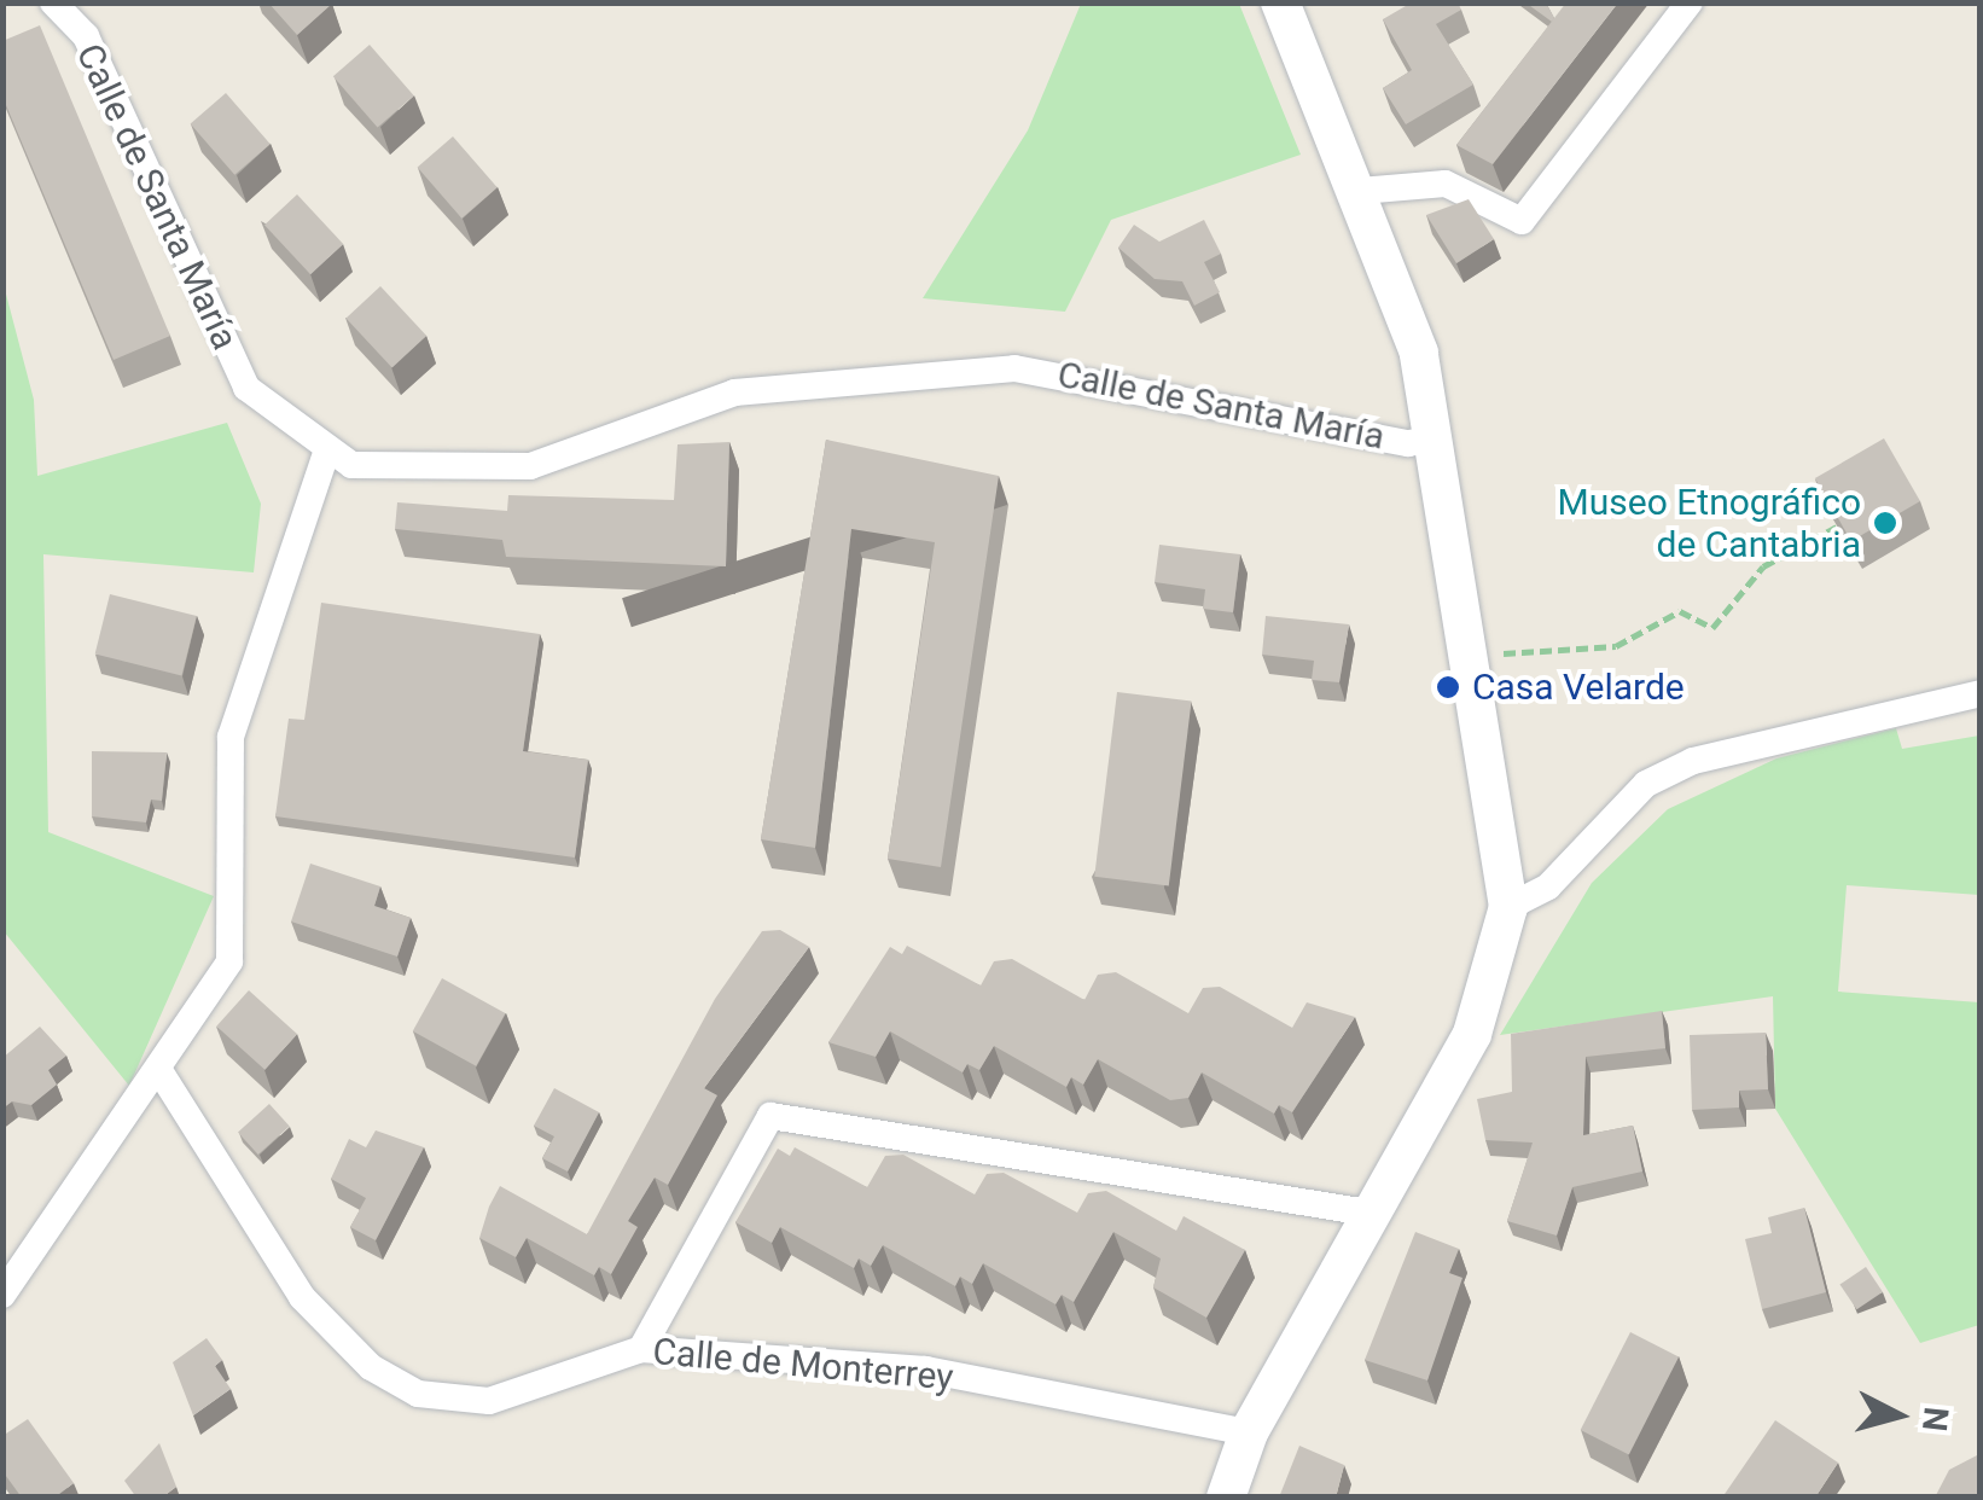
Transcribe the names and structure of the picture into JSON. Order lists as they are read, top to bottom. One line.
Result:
{"streets":{"street":["Calle de Santa María","Calle de Monterrey"]},"places":["Museo Etnográfico de Cantabria","Casa Velarde"],"north":"right"}
